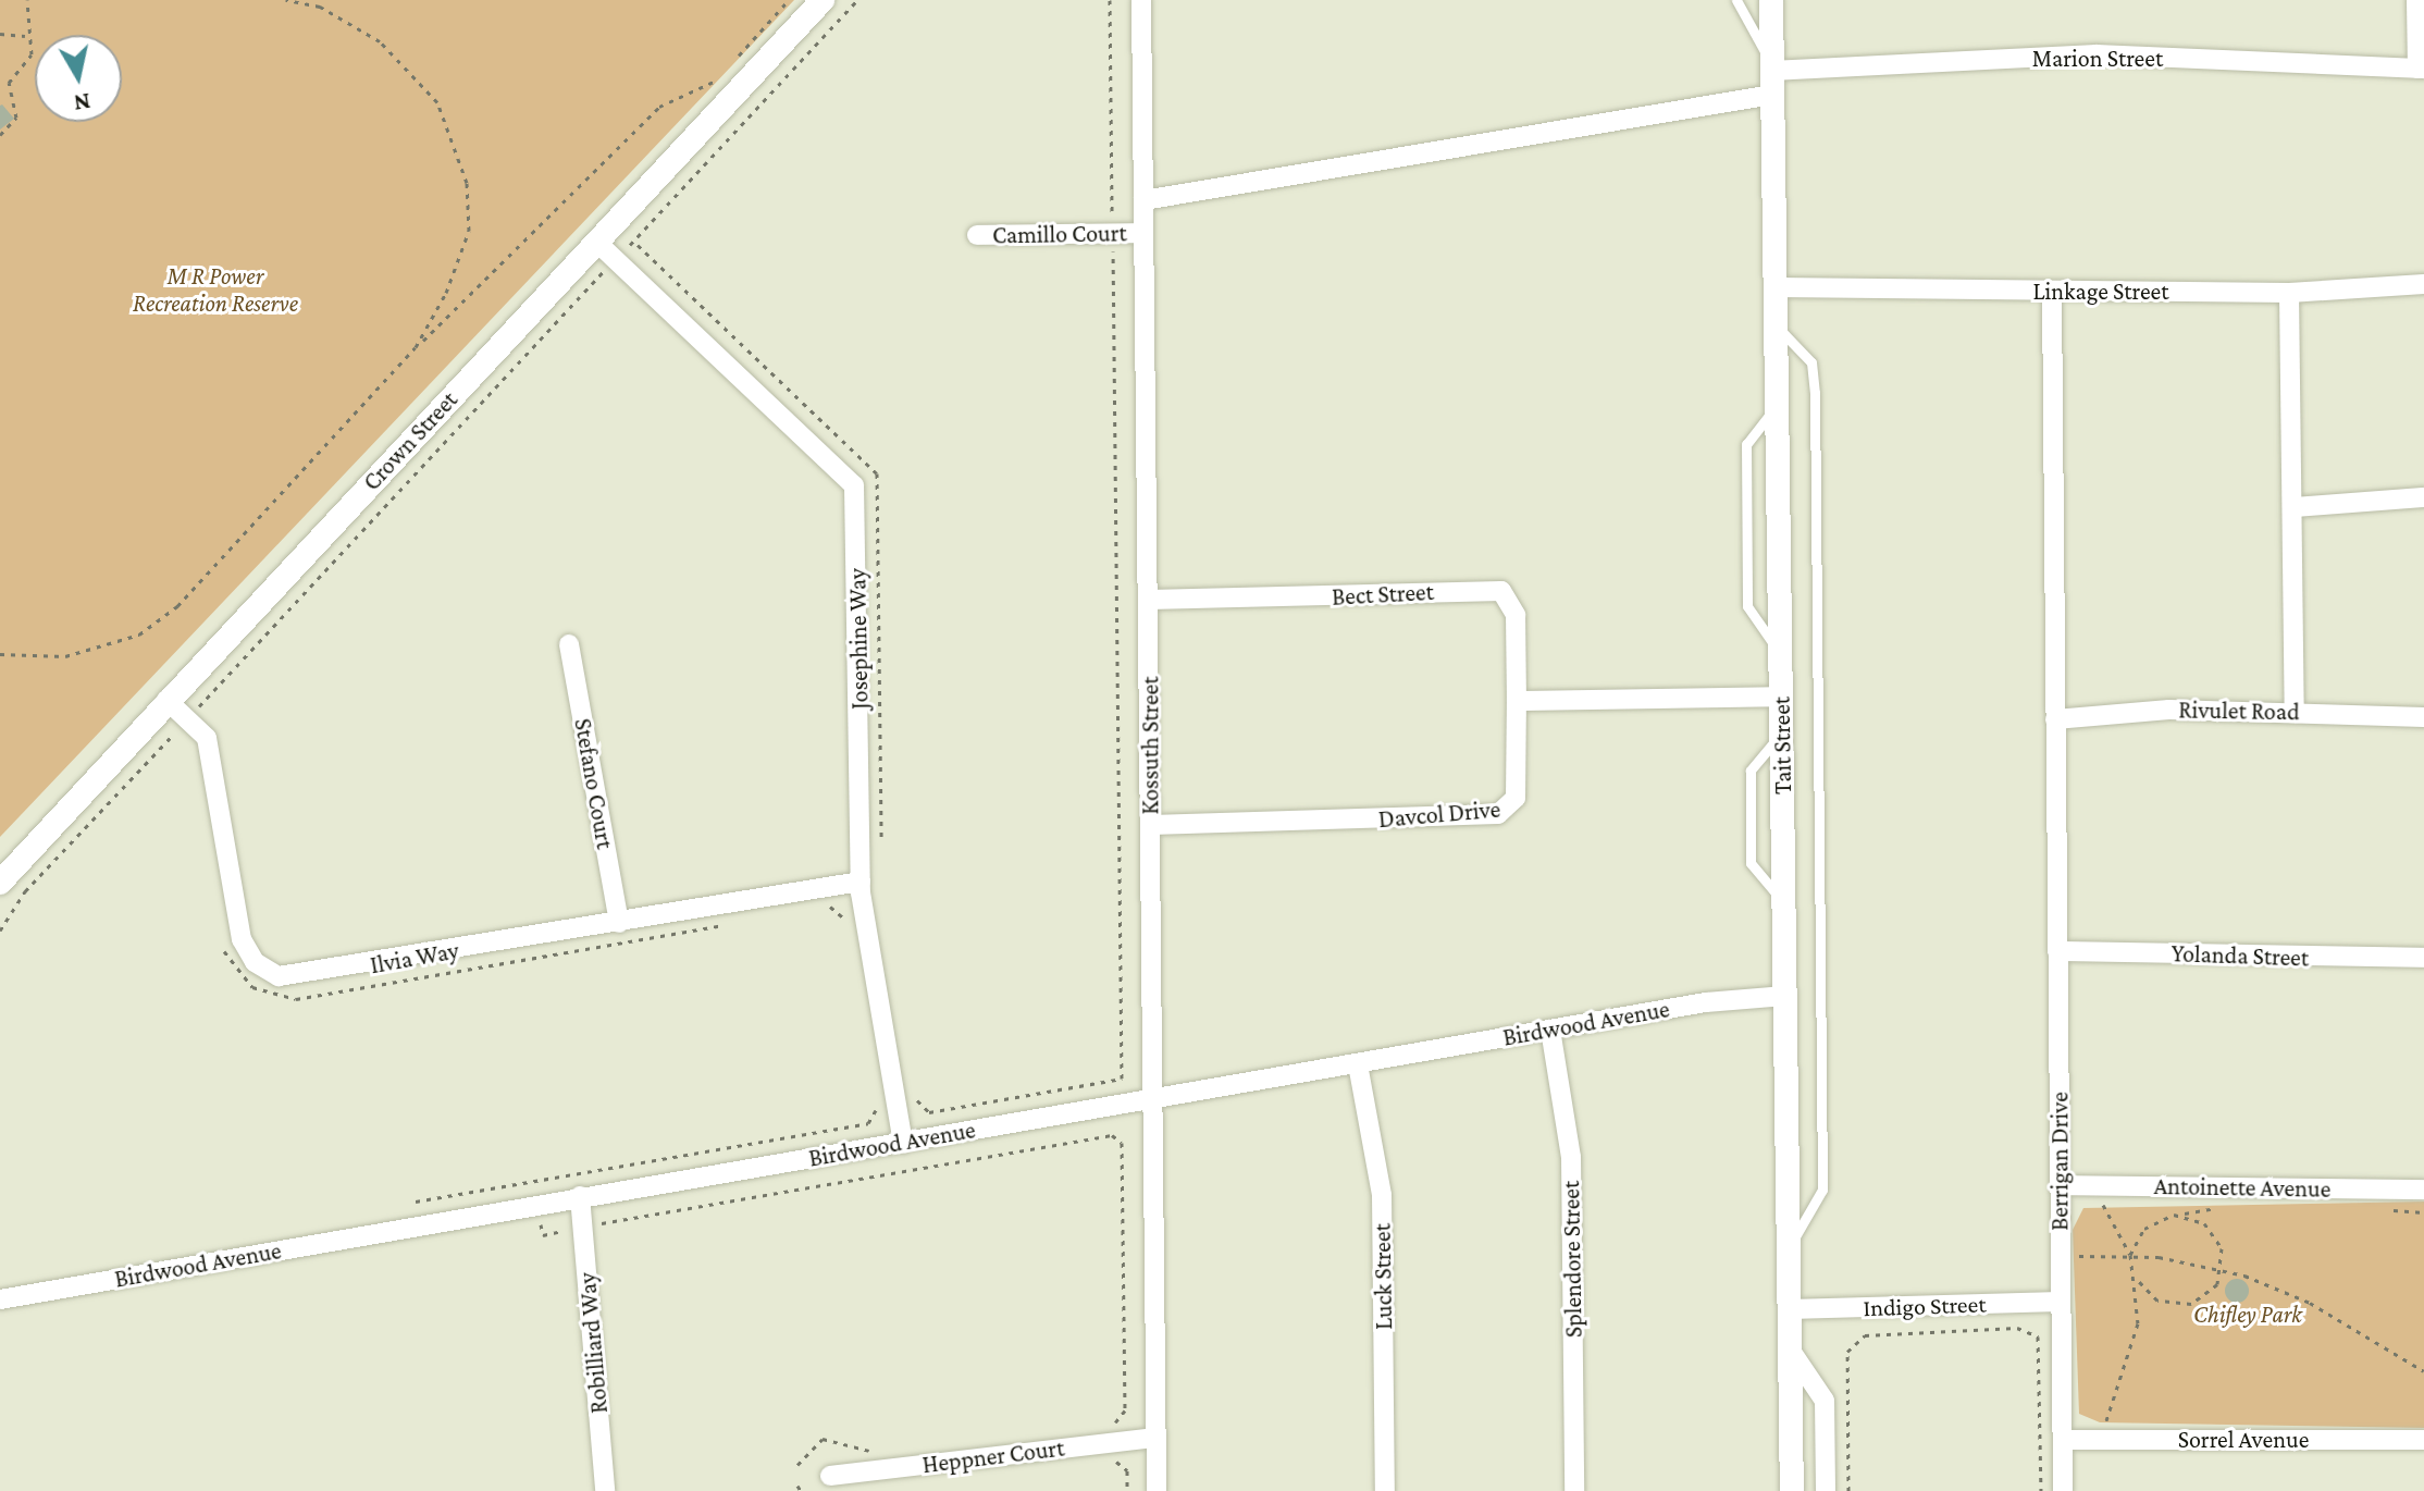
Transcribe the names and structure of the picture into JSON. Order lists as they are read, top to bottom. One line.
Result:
{"streets":{"street":["Marion Street","Camillo Court","Linkage Street","Crown Street","Bect Street","Josephine Way","Rivulet Road","Kossuth Street","Tait Street","Stefano Court","Davcol Drive","Yolanda Street","Ilvia Way","Birdwood Avenue","Berrigan Drive","Antoinette Avenue","Splendore Street","Luck Street","Indigo Street","Robilliard Way","Sorrel Avenue","Heppner Court"]},"crossings":[["Marion Street","Kossuth Street"],["Marion Street","Tait Street"],["Camillo Court","Kossuth Street"],["Linkage Street","Tait Street"],["Linkage Street","Berrigan Drive"],["Crown Street","Josephine Way"],["Crown Street","Ilvia Way"],["Bect Street","Kossuth Street"],["Bect Street","Davcol Drive"],["Josephine Way","Ilvia Way"],["Josephine Way","Birdwood Avenue"],["Rivulet Road","Berrigan Drive"],["Kossuth Street","Davcol Drive"],["Kossuth Street","Birdwood Avenue"],["Kossuth Street","Heppner Court"],["Tait Street","Birdwood Avenue"],["Tait Street","Indigo Street"],["Stefano Court","Ilvia Way"],["Yolanda Street","Berrigan Drive"],["Birdwood Avenue","Splendore Street"],["Birdwood Avenue","Luck Street"],["Birdwood Avenue","Robilliard Way"],["Berrigan Drive","Antoinette Avenue"],["Berrigan Drive","Indigo Street"],["Berrigan Drive","Sorrel Avenue"]],"parks":["M R Power Recreation Reserve","Chifley Park"],"north":"bottom"}
